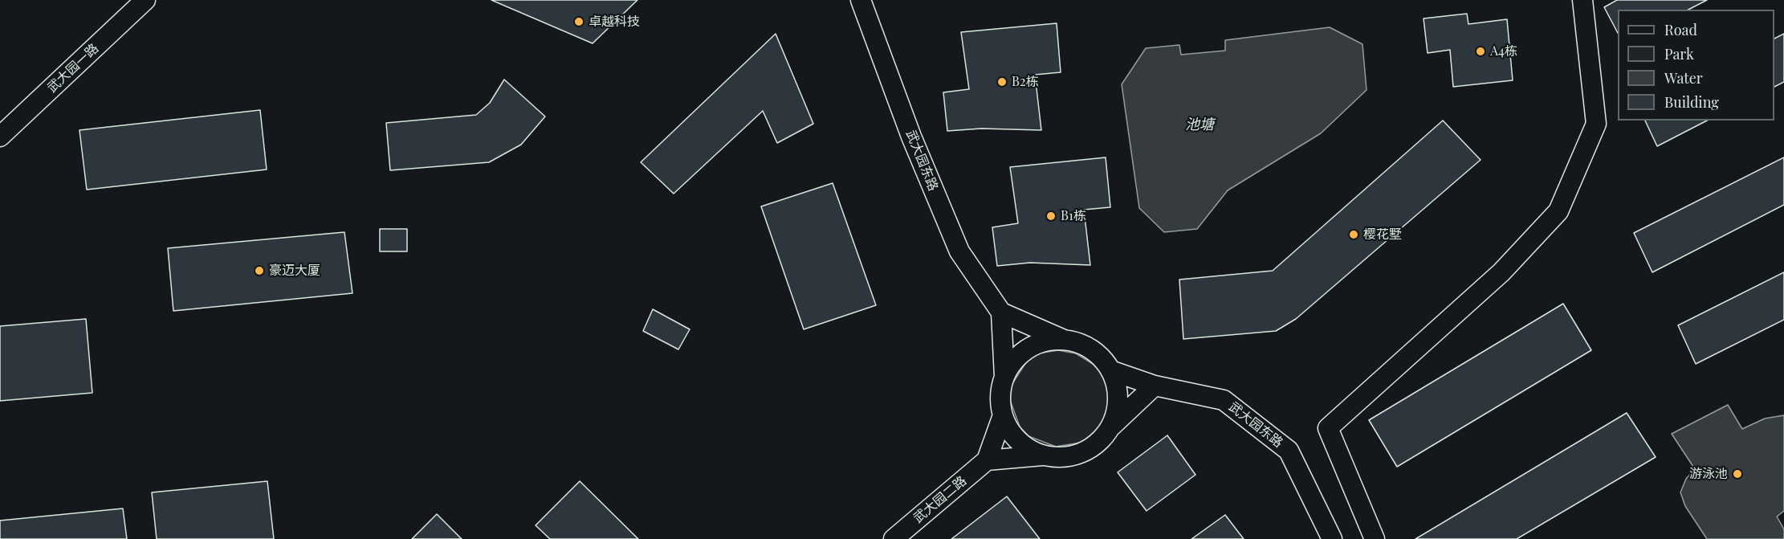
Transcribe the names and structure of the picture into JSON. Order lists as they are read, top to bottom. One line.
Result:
{"streets":{"street":["武大园一路","武大园东路","武大园二路"]},"water":["池塘"],"places":["卓越科技","A4栋","B2栋","B1栋","樱花墅","豪迈大厦","游泳池"],"legend":["Road","Park","Water","Building"]}
